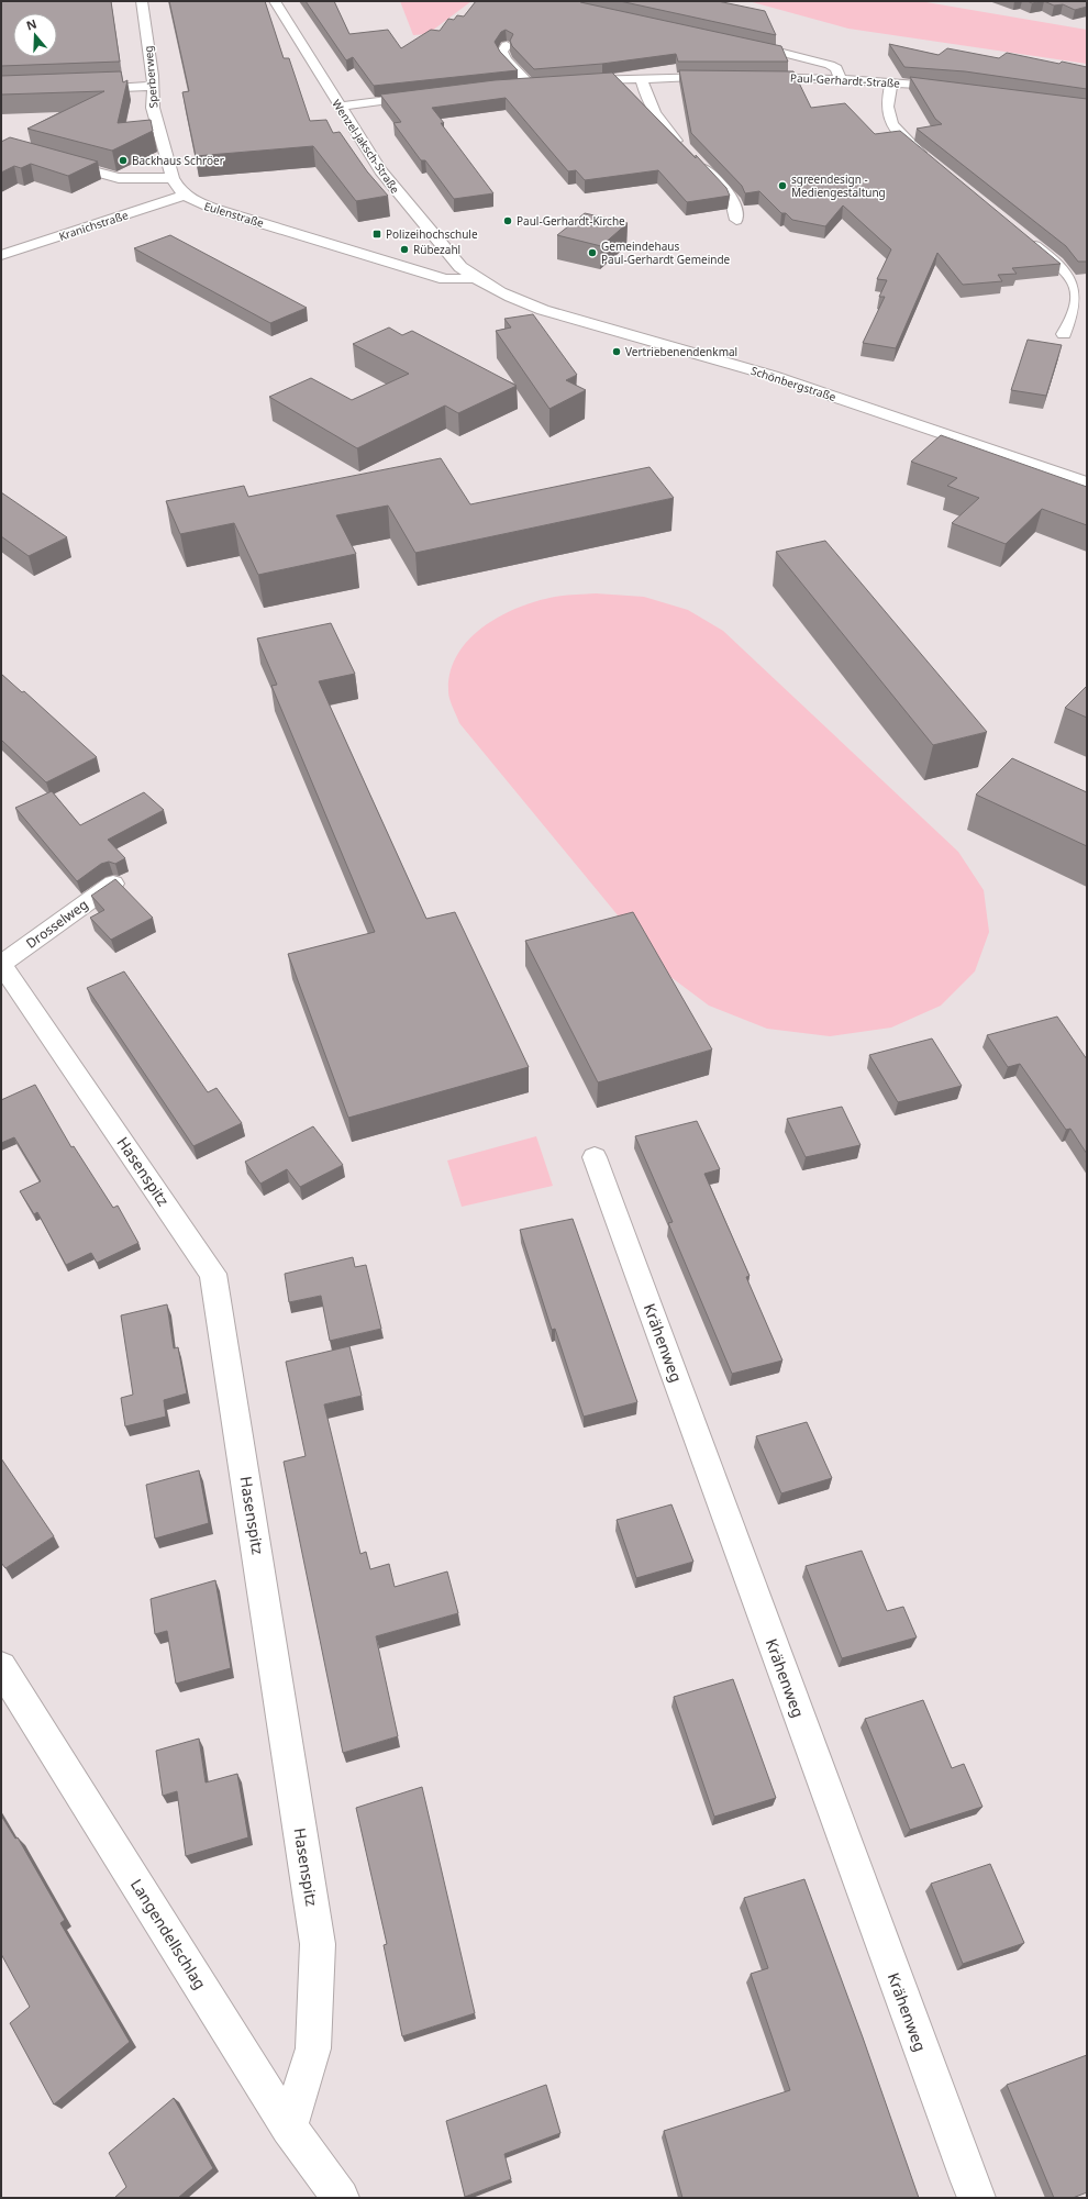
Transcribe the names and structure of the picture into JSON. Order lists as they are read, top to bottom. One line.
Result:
{"streets":{"street":["Sperberweg","Paul-Gerhardt-Straße","Wenzel-Jaksch-Straße","Eulenstraße","Kranichstraße","Schönbergstraße","Drosselweg","Hasenspitz","Krähenweg","Langendellschlag"]},"crossings":[["Sperberweg","Eulenstraße"],["Wenzel-Jaksch-Straße","Eulenstraße"],["Wenzel-Jaksch-Straße","Schönbergstraße"],["Eulenstraße","Kranichstraße"],["Eulenstraße","Schönbergstraße"],["Drosselweg","Hasenspitz"],["Hasenspitz","Langendellschlag"]],"places":{"other":["Backhaus Schröer","sgreendesign - Mediengestaltung","Paul-Gerhardt-Kirche","Rübezahl","Gemeindehaus Paul-Gerhardt Gemeinde","Vertriebenendenkmal"],"transit":["Polizeihochschule"]},"north":"top"}
